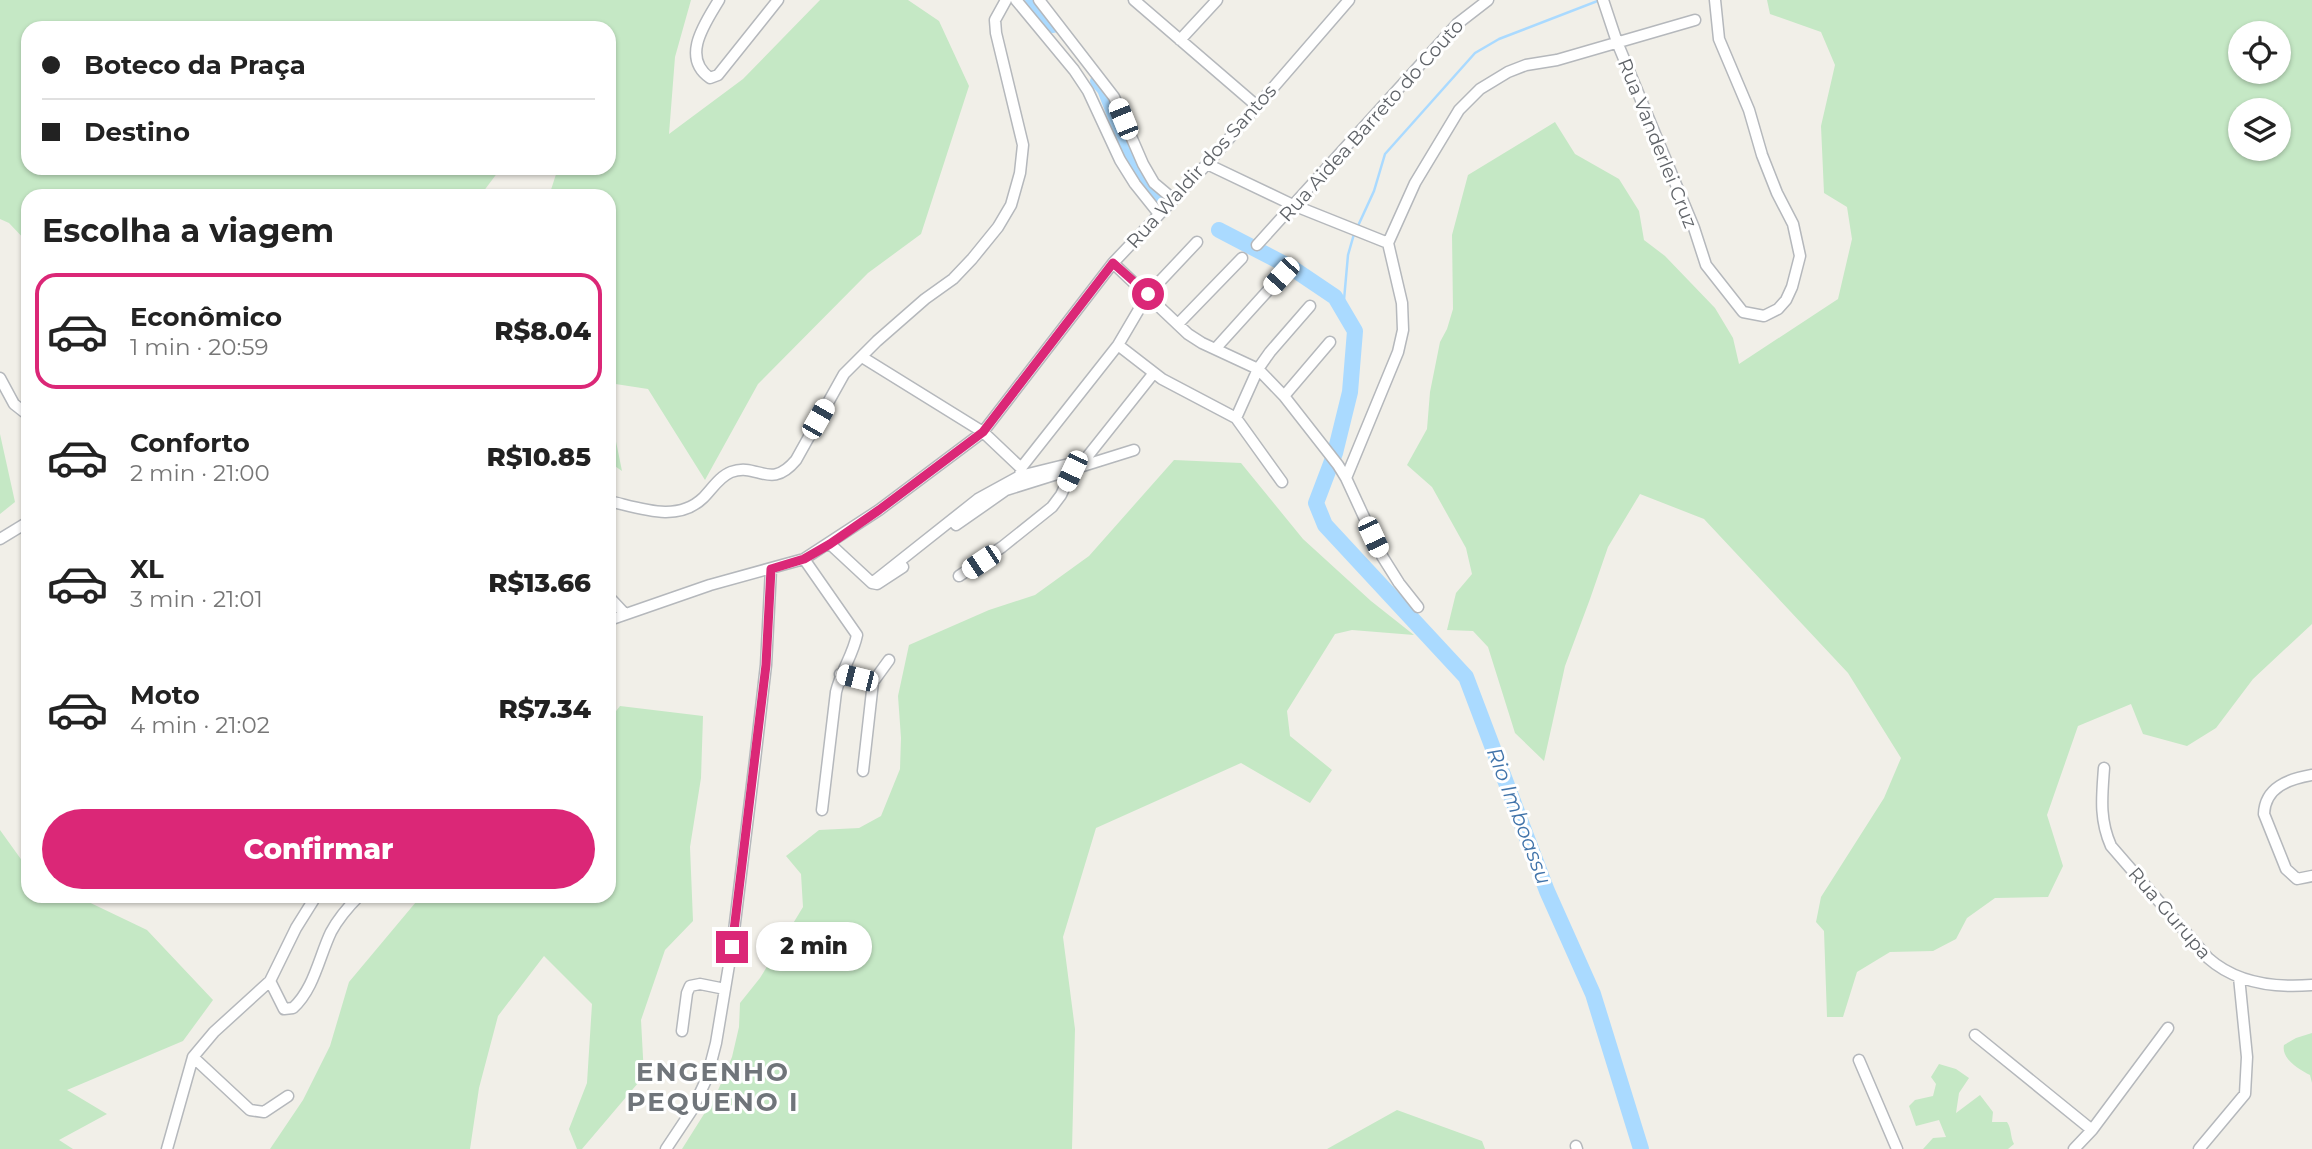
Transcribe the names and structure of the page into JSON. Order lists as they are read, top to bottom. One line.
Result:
{"streets":{"street":["Rua Aidea Barreto do Couto","Rua Vanderlei Cruz","Rua Waldir dos Santos","Rua Gurupa"]},"districts":["ENGENHO PEQUENO I"],"water":["Rio Imboassu"],"page":{"banner":["Boteco da Praça","Destino"],"heading":"Escolha a viagem","list":[{"name":"Econômico","note":"1 min · 20:59","value":"R$8.04"},{"name":"Conforto","note":"2 min · 21:00","value":"R$10.85"},{"name":"XL","note":"3 min · 21:01","value":"R$13.66"},{"name":"Moto","note":"4 min · 21:02","value":"R$7.34"}],"buttons":"Confirmar","bubble":"2 min"}}
